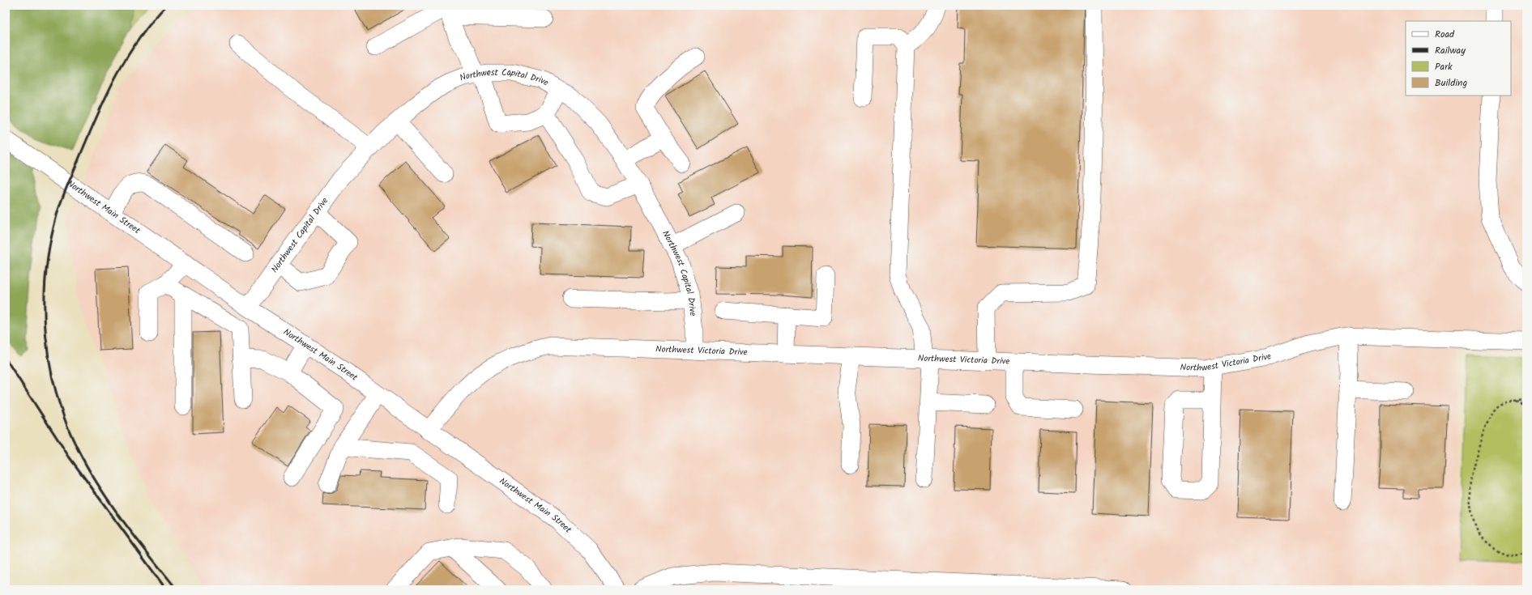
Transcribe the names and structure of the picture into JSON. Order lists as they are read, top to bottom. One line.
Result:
{"streets":{"street":["Northwest Capital Drive","Northwest Main Street","Northwest Victoria Drive"]},"crossings":[["Northwest Capital Drive","Northwest Main Street"],["Northwest Capital Drive","Northwest Victoria Drive"],["Northwest Main Street","Northwest Victoria Drive"]],"legend":["Road","Railway","Park","Building"]}
